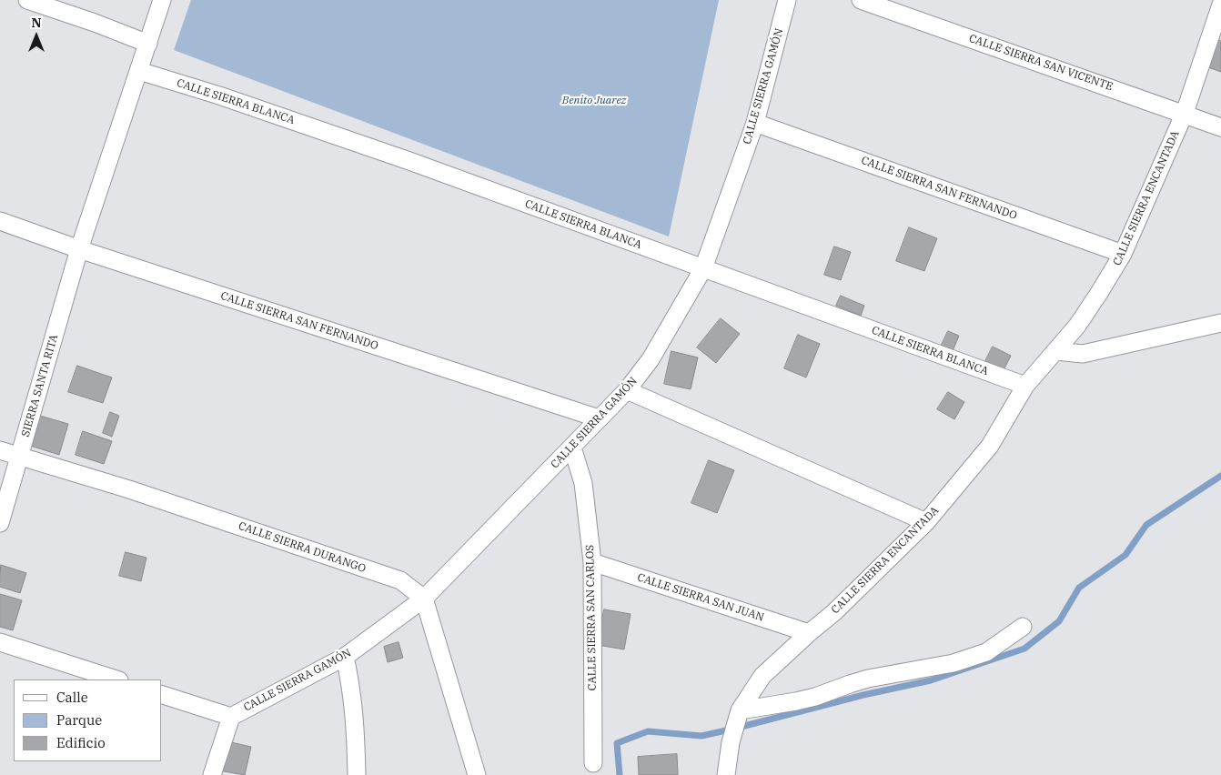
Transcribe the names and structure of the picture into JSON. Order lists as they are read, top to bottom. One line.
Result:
{"streets":{"street":["CALLE SIERRA SAN VICENTE","CALLE SIERRA GAMÓN","CALLE SIERRA BLANCA","CALLE SIERRA SAN FERNANDO","CALLE SIERRA ENCANTADA","SIERRA SANTA RITA","CALLE SIERRA DURANGO","CALLE SIERRA SAN JUAN","CALLE SIERRA SAN CARLOS"]},"crossings":[["CALLE SIERRA SAN VICENTE","CALLE SIERRA ENCANTADA"],["CALLE SIERRA GAMÓN","CALLE SIERRA BLANCA"],["CALLE SIERRA GAMÓN","CALLE SIERRA SAN FERNANDO"],["CALLE SIERRA GAMÓN","CALLE SIERRA DURANGO"],["CALLE SIERRA GAMÓN","CALLE SIERRA SAN CARLOS"],["CALLE SIERRA BLANCA","CALLE SIERRA ENCANTADA"],["CALLE SIERRA BLANCA","SIERRA SANTA RITA"],["CALLE SIERRA SAN FERNANDO","CALLE SIERRA ENCANTADA"],["CALLE SIERRA SAN FERNANDO","SIERRA SANTA RITA"],["CALLE SIERRA ENCANTADA","CALLE SIERRA SAN JUAN"],["SIERRA SANTA RITA","CALLE SIERRA DURANGO"],["CALLE SIERRA SAN JUAN","CALLE SIERRA SAN CARLOS"]],"parks":["Benito Juarez"],"legend":["Calle","Parque","Edificio"],"north":"top"}
